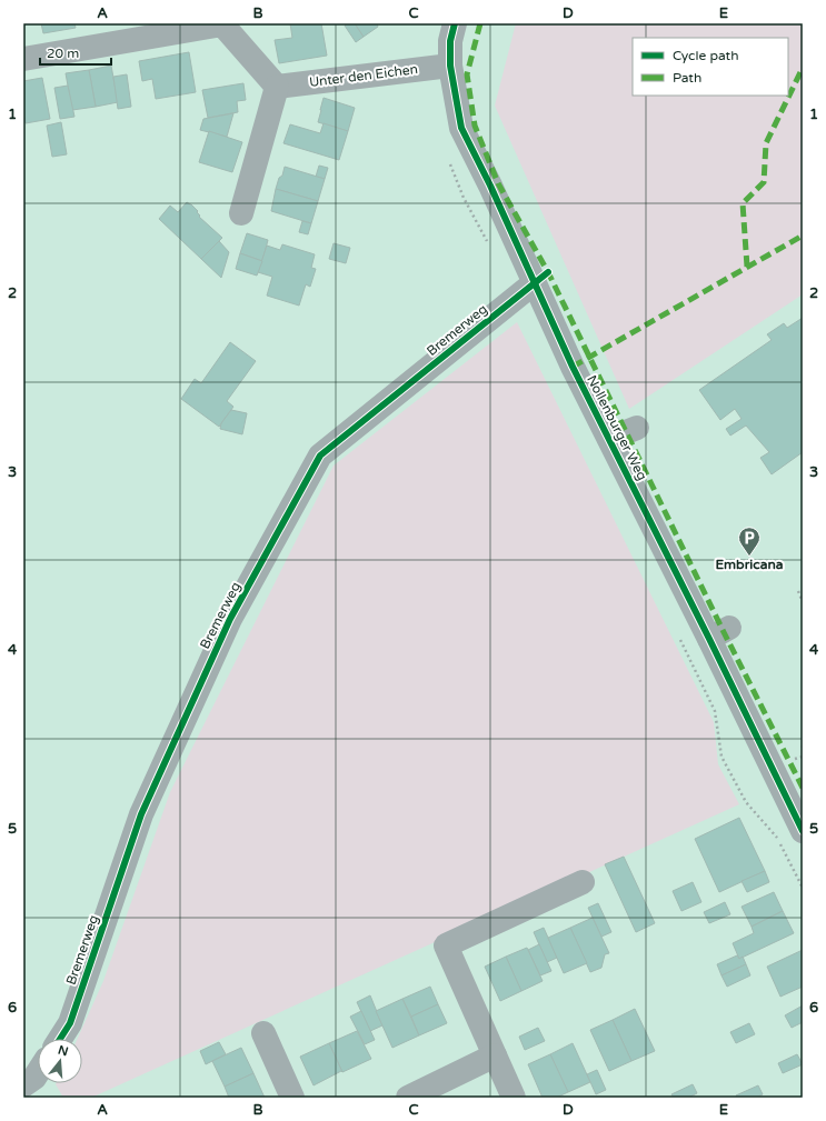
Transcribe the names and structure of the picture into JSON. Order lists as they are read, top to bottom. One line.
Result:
{"streets":{"street":["Unter den Eichen","Bremerweg","Nollenburger Weg"]},"crossings":[["Unter den Eichen","Nollenburger Weg"],["Bremerweg","Nollenburger Weg"]],"places":{"parking":["Embricana"]},"legend":["Cycle path","Path"],"scale_bar":"20 m","north":"top","grid":{"columns":["A","B","C","D","E"],"rows":["1","2","3","4","5","6"]}}
